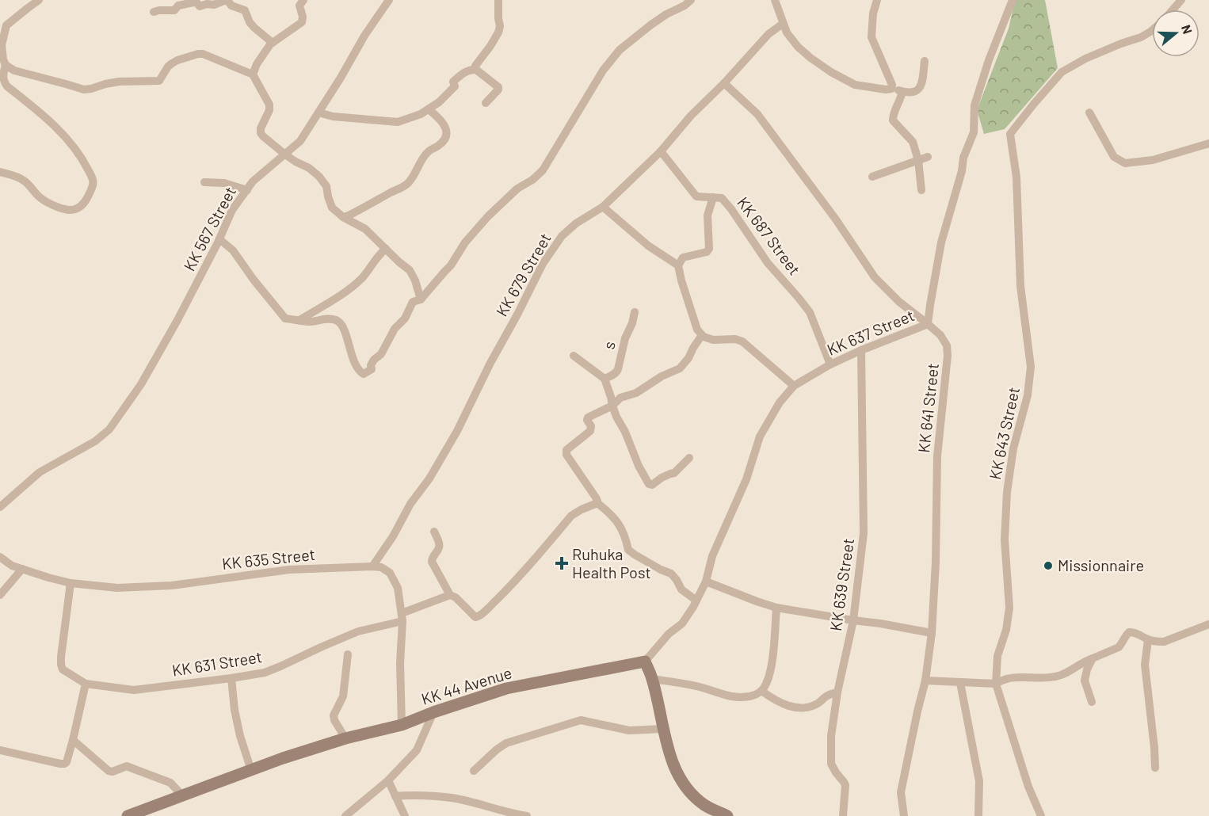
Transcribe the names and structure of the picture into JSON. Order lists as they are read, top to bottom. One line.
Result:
{"streets":{"main road":["KK 44 Avenue"],"street":["KK 567 Street","KK 687 Street","KK 679 Street","KK 637 Street","s","KK 641 Street","KK 643 Street","KK 635 Street","KK 639 Street","KK 631 Street"]},"crossings":[["KK 687 Street","KK 679 Street"],["KK 687 Street","KK 637 Street"],["KK 679 Street","KK 641 Street"],["KK 679 Street","KK 635 Street"],["KK 637 Street","KK 641 Street"],["KK 637 Street","KK 639 Street"],["KK 637 Street","KK 44 Avenue"],["KK 635 Street","KK 631 Street"]],"places":{"health":["Ruhuka Health Post"],"other":["Missionnaire"]},"north":"right"}
